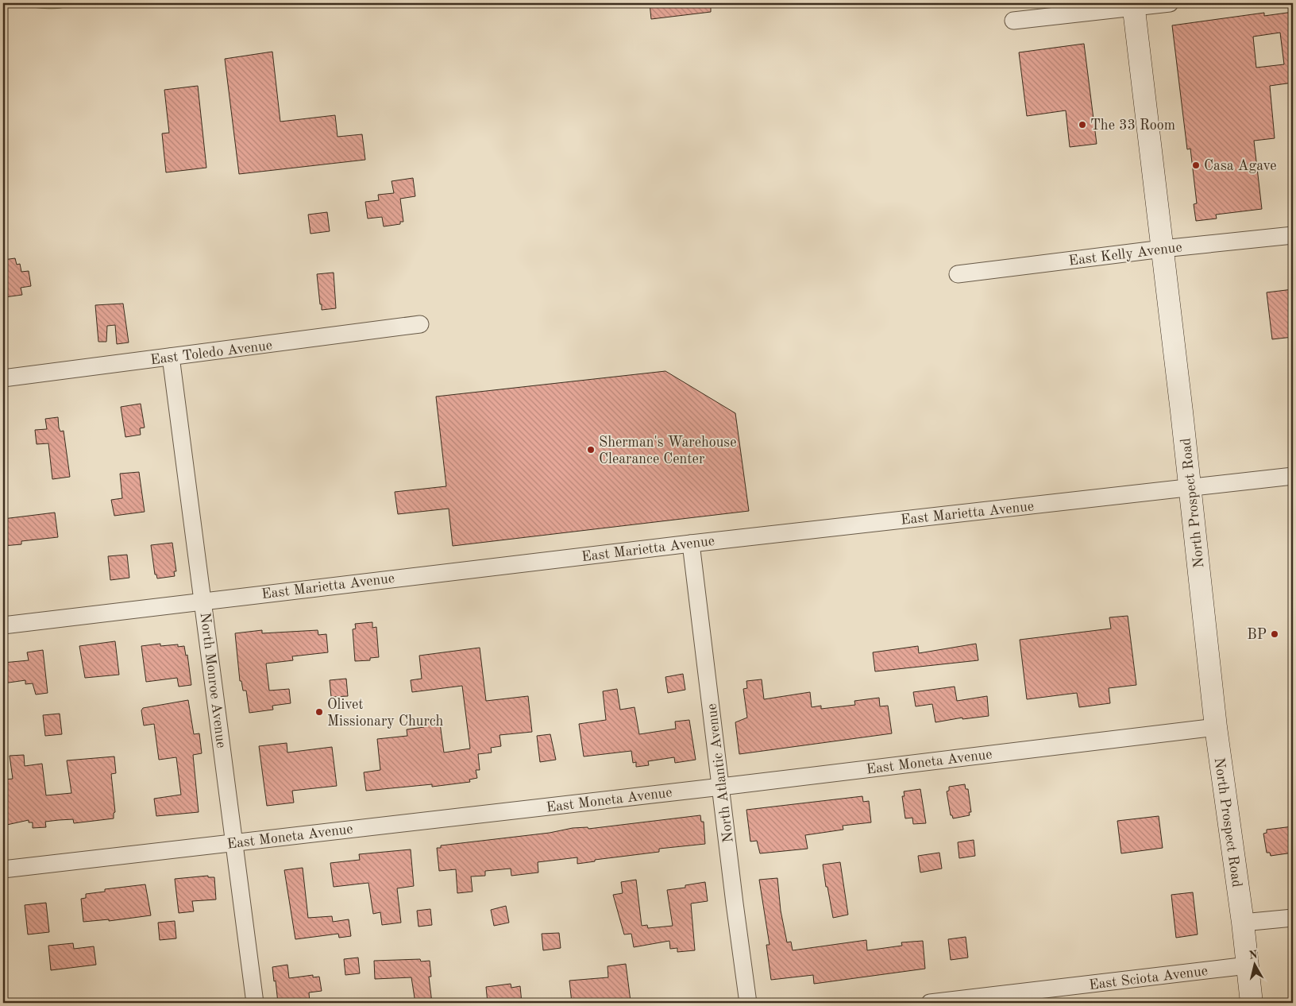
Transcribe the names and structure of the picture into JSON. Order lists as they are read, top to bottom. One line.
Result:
{"streets":{"main road":["North Prospect Road"],"street":["East Kelly Avenue","East Toledo Avenue","East Marietta Avenue","North Monroe Avenue","East Moneta Avenue","North Atlantic Avenue","East Sciota Avenue"]},"crossings":[["East Kelly Avenue","North Prospect Road"],["East Toledo Avenue","North Monroe Avenue"],["North Prospect Road","East Marietta Avenue"],["North Prospect Road","East Moneta Avenue"],["North Prospect Road","East Sciota Avenue"],["East Marietta Avenue","North Monroe Avenue"],["East Marietta Avenue","North Atlantic Avenue"],["North Monroe Avenue","East Moneta Avenue"],["East Moneta Avenue","North Atlantic Avenue"]],"places":["The 33 Room","Casa Agave","Sherman's Warehouse Clearance Center","BP","Olivet Missionary Church"],"north":"top"}
